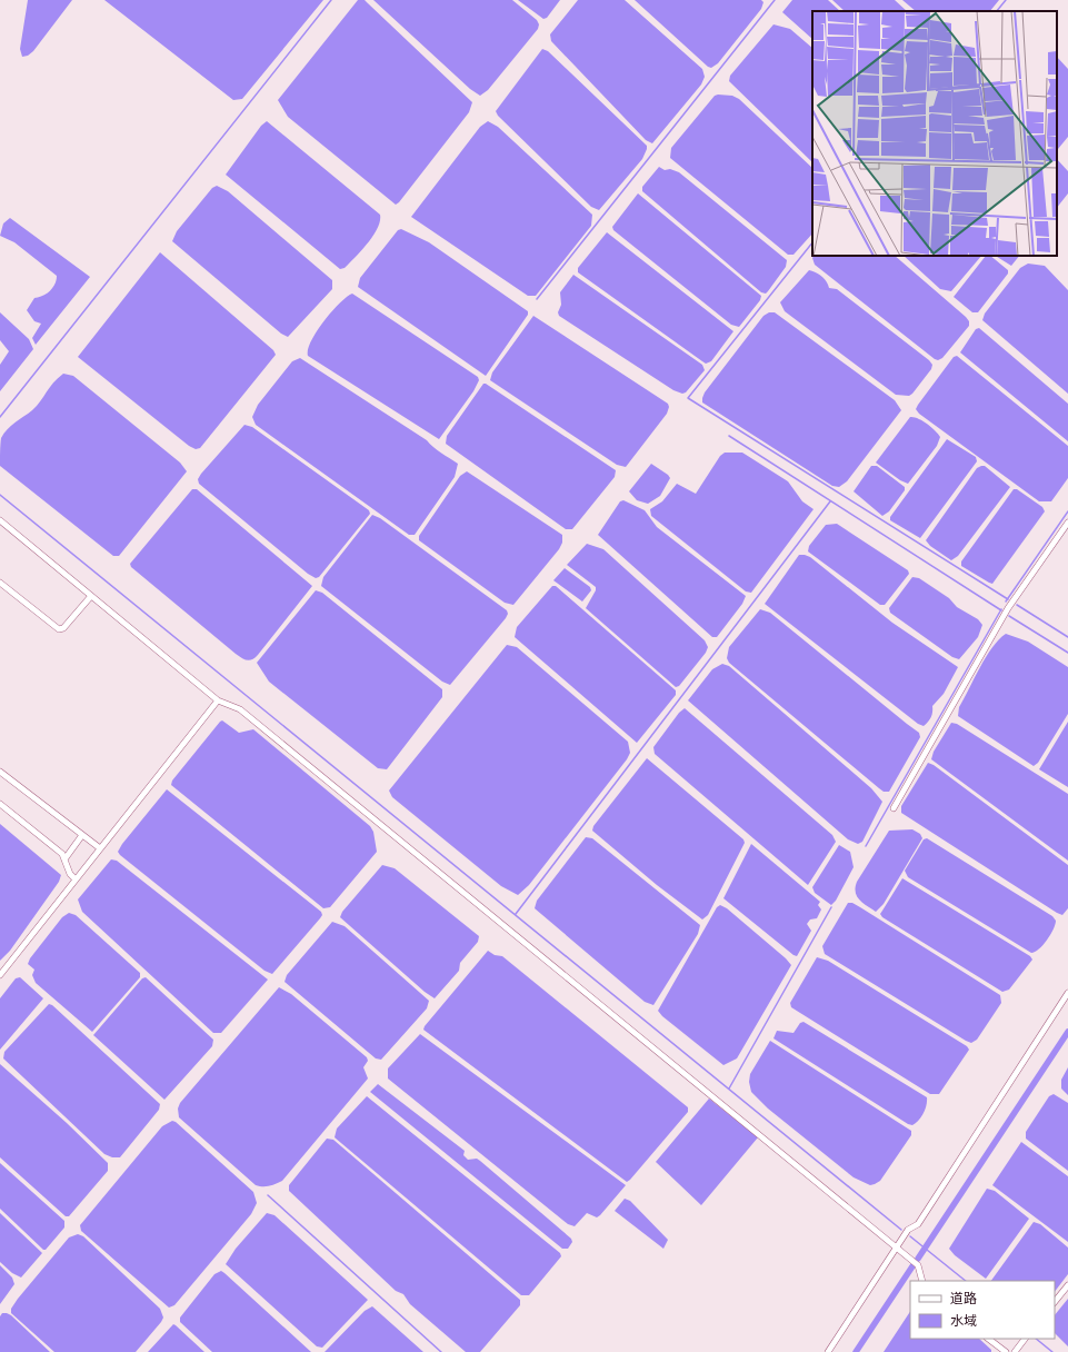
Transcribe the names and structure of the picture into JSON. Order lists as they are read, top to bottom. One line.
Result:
{"legend":["道路","水域"]}
